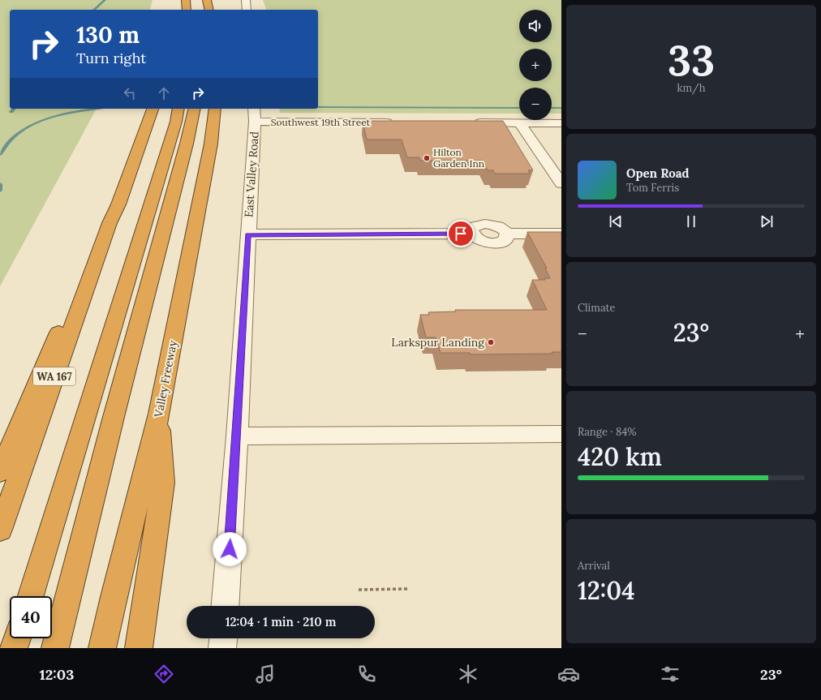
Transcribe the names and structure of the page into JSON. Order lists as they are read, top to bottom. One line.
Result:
{"streets":{"highway":["WA 167","Valley Freeway"],"street":["Southwest 19th Street","East Valley Road"]},"crossings":[["Southwest 19th Street","East Valley Road"]],"places":["Hilton Garden Inn","Larkspur Landing"],"page":{"tile":[["33","km/h"],"Climate",["Range · 84%","420 km"],["Arrival","12:04"]],"map_buttons":["+","−"],"turn":["130 m","Turn right"],"song":["Open Road","Tom Ferris"],"heat":["−","23°","+"],"limit":"40","trip":"12:04 · 1 min · 210 m","tabs":["12:03","23°"]}}
